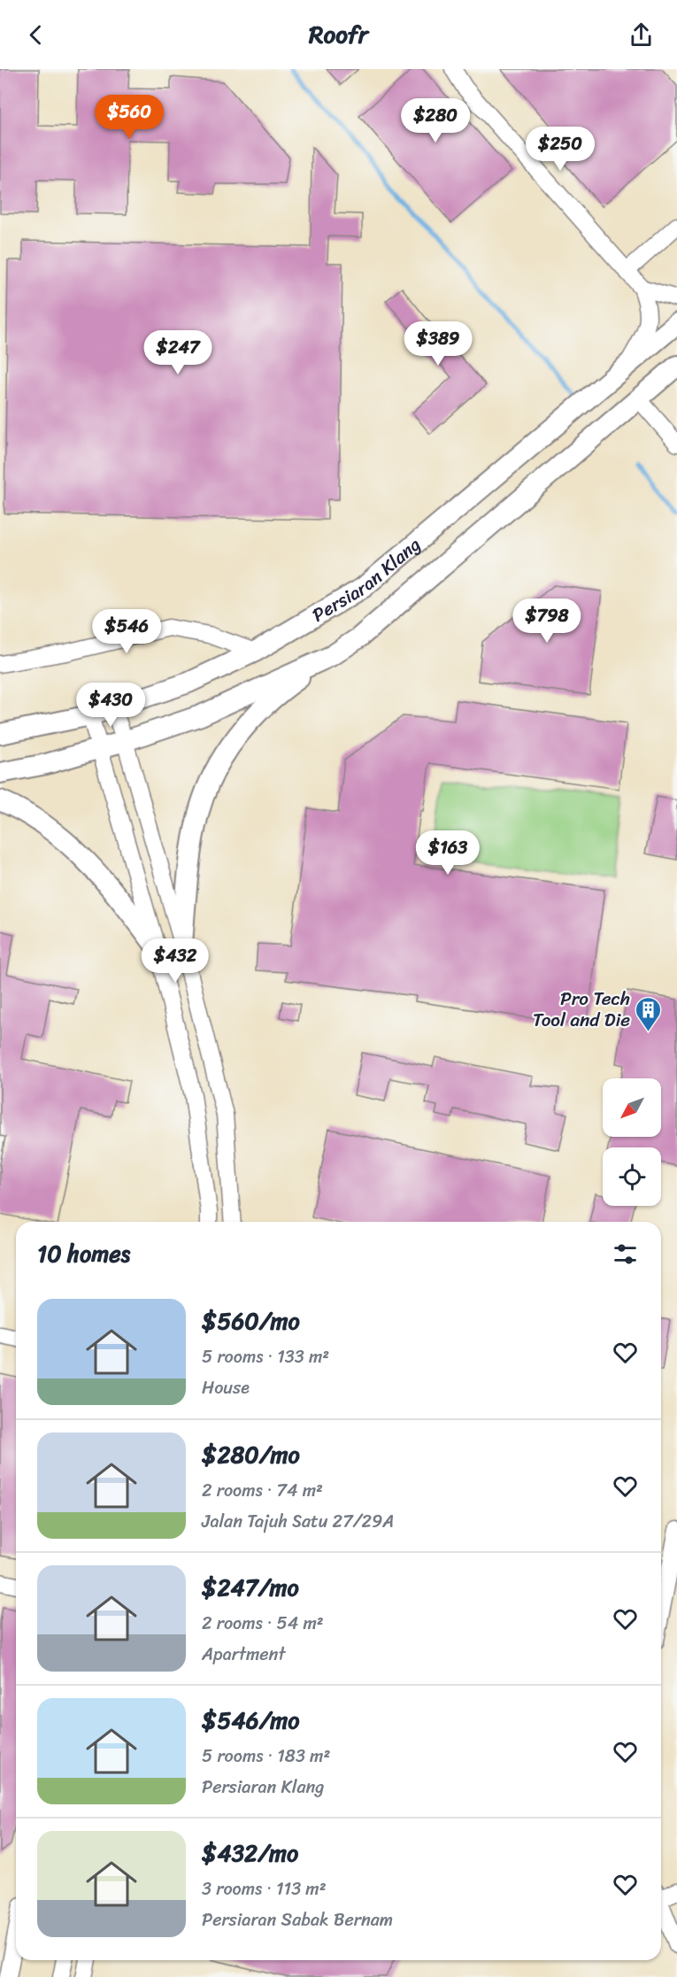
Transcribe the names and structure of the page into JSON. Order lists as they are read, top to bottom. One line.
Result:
{"streets":{"main road":["Persiaran Klang"]},"places":{"building":["Pro Tech Tool and Die"]},"north":"bottom left","page":{"header":"Roofr","price":["$560","$280","$250","$389","$247","$798","$546","$430","$163","$432"],"heading":"10 homes","list":[{"name":"$560/mo","note":"5 rooms · 133 m² · House"},{"name":"$280/mo","note":"2 rooms · 74 m² · Jalan Tajuh Satu 27/29A"},{"name":"$247/mo","note":"2 rooms · 54 m² · Apartment"},{"name":"$546/mo","note":"5 rooms · 183 m² · Persiaran Klang"},{"name":"$432/mo","note":"3 rooms · 113 m² · Persiaran Sabak Bernam"}]}}
